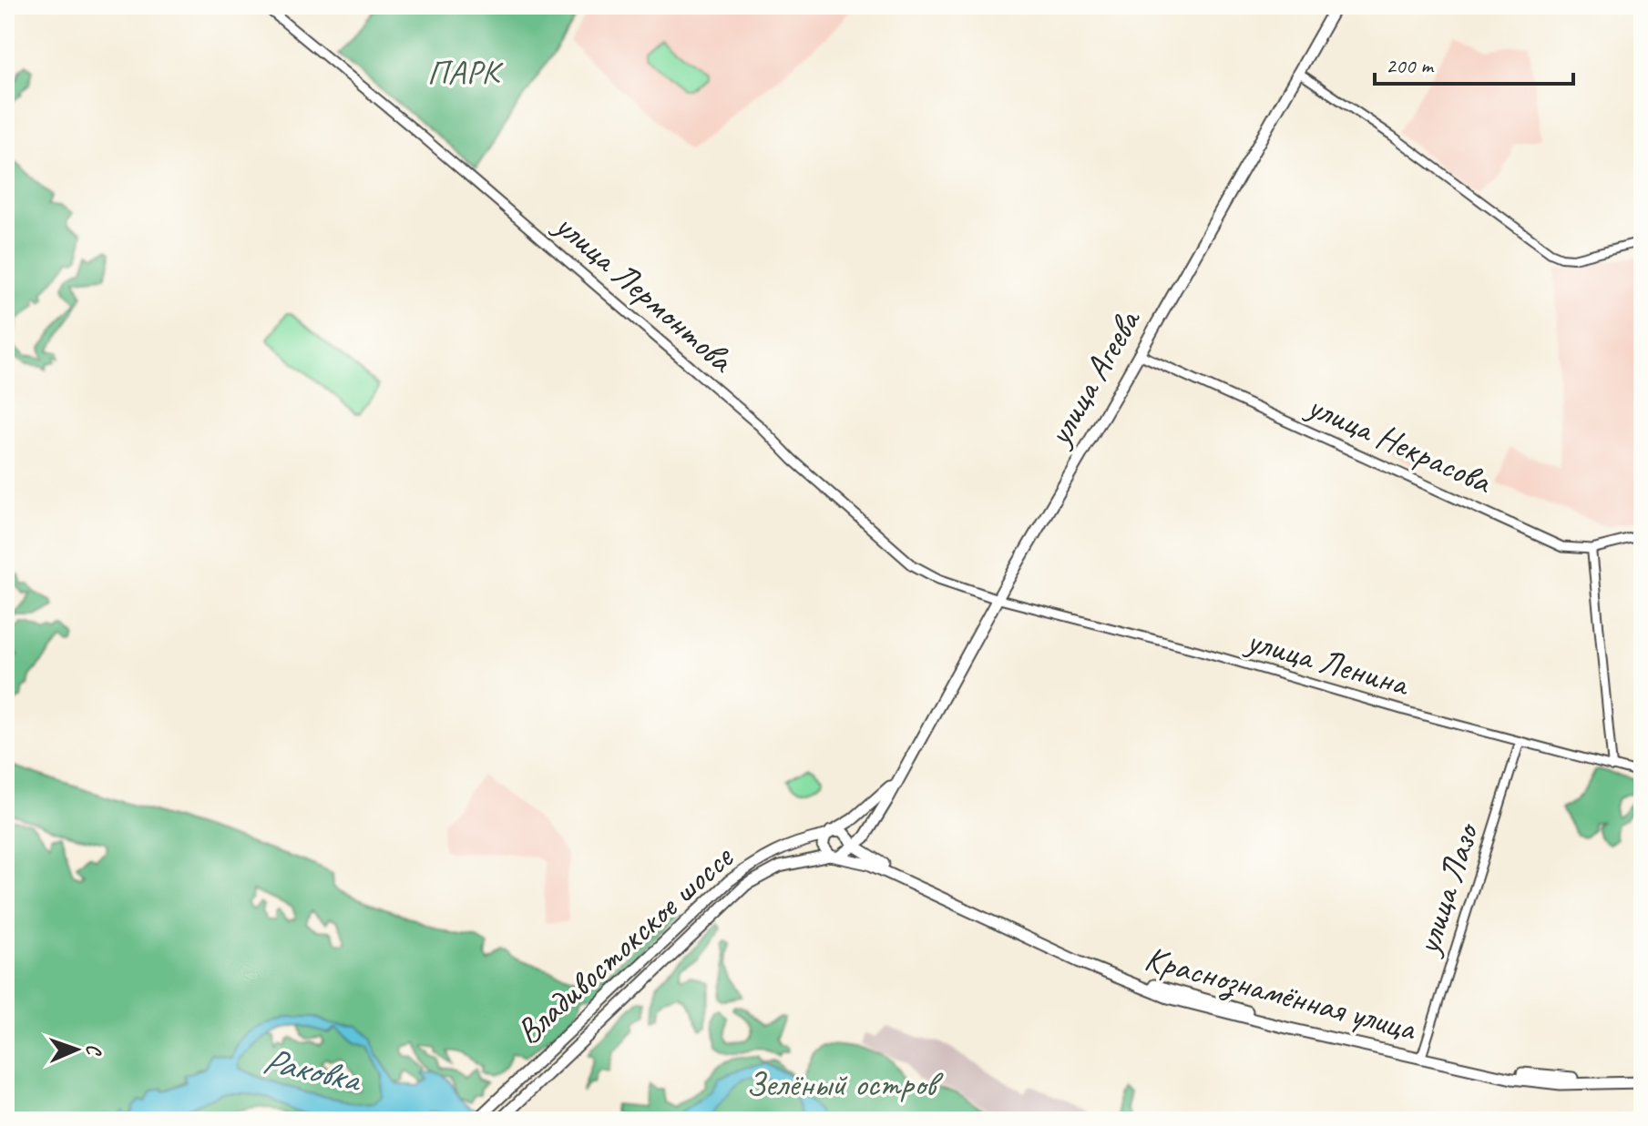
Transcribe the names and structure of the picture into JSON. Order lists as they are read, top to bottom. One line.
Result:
{"streets":{"highway":["улица Агеева","Владивостокское шоссе","Краснознамённая улица"],"main road":["улица Лермонтова","улица Некрасова","улица Ленина","улица Лазо"]},"crossings":[["улица Лермонтова","улица Агеева"],["улица Лермонтова","улица Ленина"],["улица Агеева","улица Некрасова"],["улица Агеева","улица Ленина"],["улица Агеева","Владивостокское шоссе"],["улица Агеева","Краснознамённая улица"],["улица Ленина","улица Лазо"],["улица Лазо","Краснознамённая улица"],["Владивостокское шоссе","Краснознамённая улица"]],"water":["Раковка"],"parks":["ПАРК","Зелёный остров"],"scale_bar":"200 m","north":"right"}
